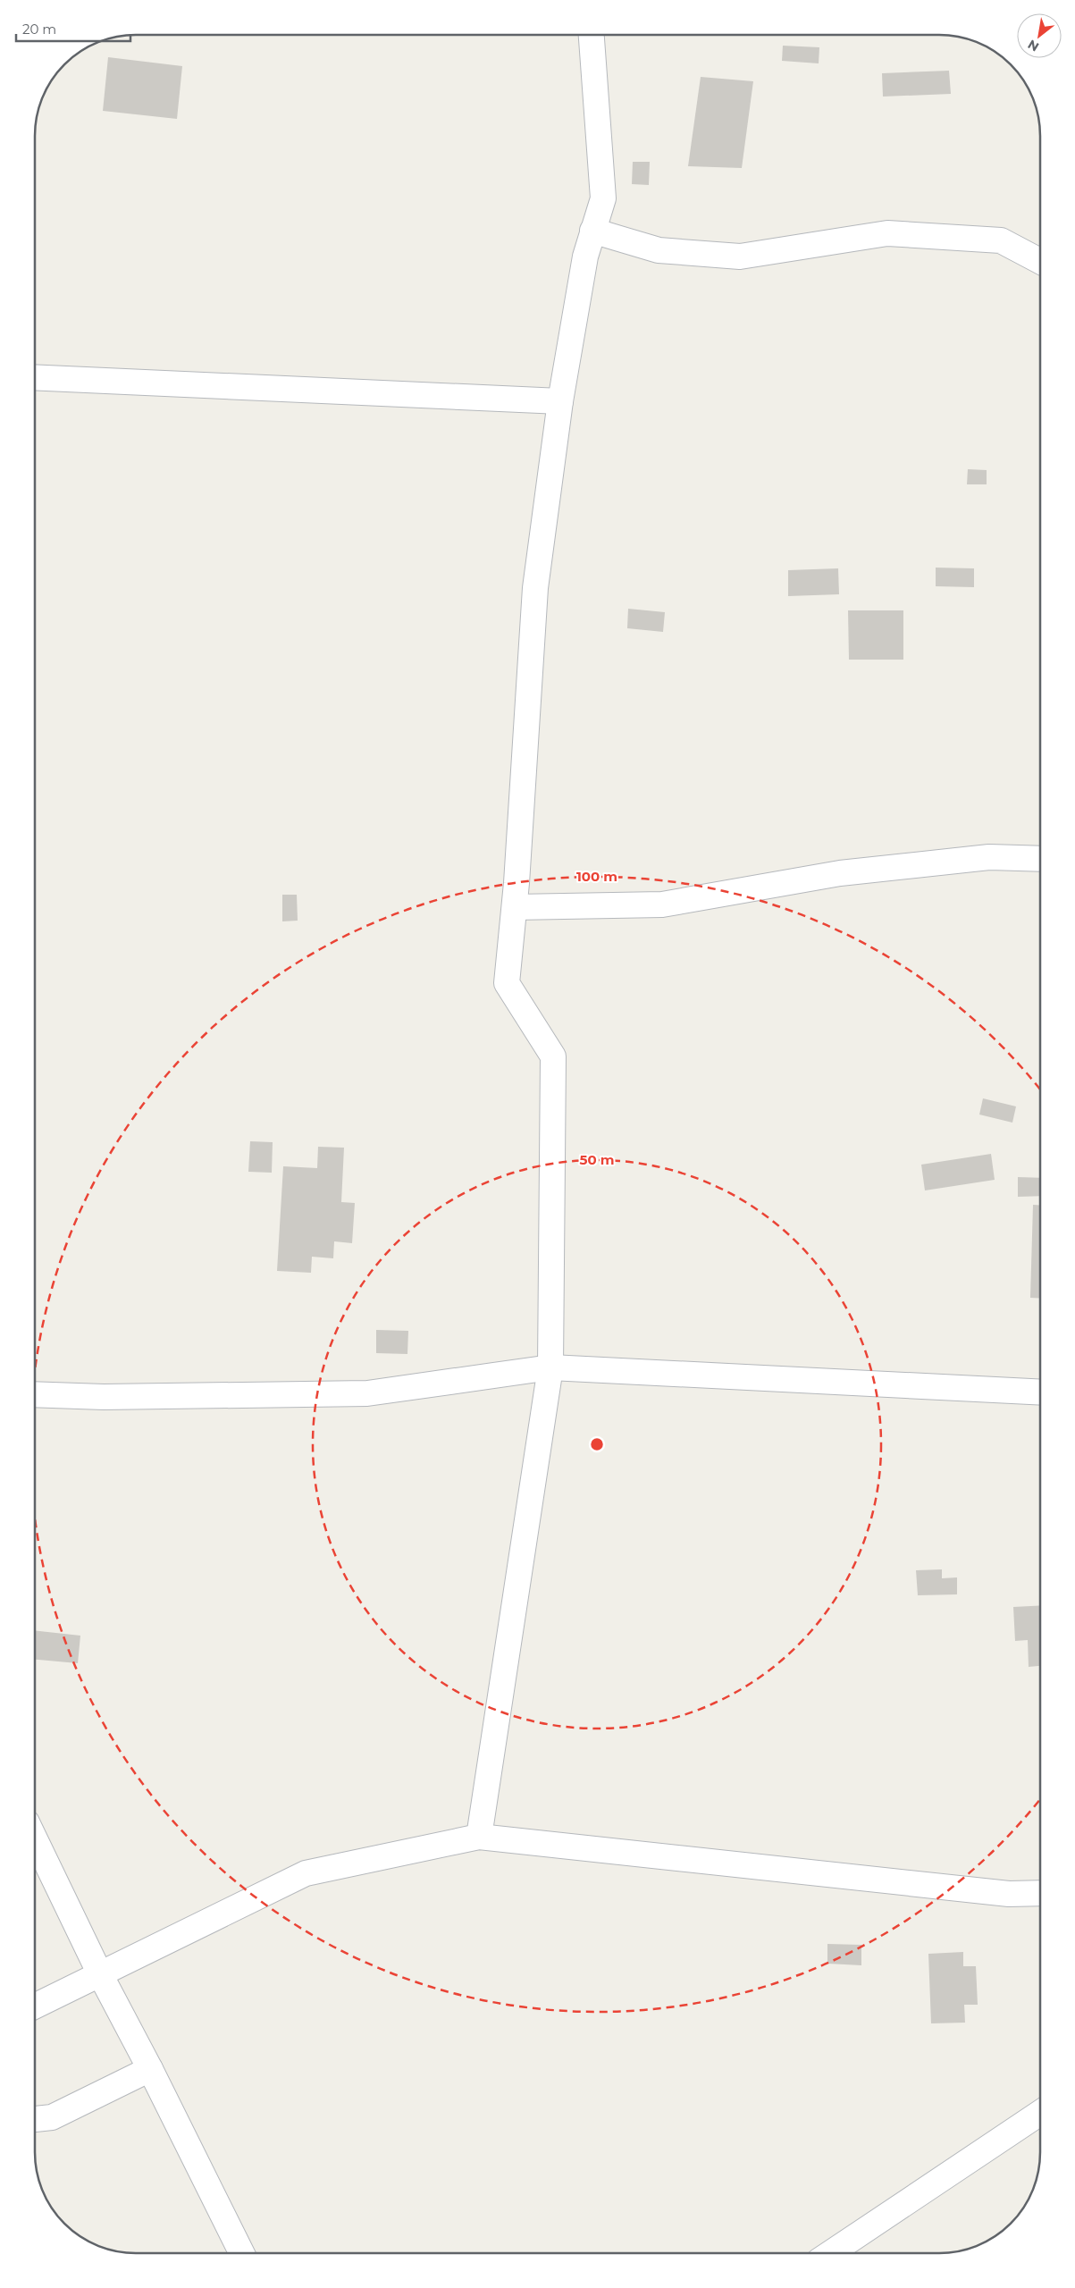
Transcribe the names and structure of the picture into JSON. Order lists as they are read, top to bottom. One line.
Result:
{"scale_bar":"20 m","north":"bottom left","rings":["100 m","50 m"]}
